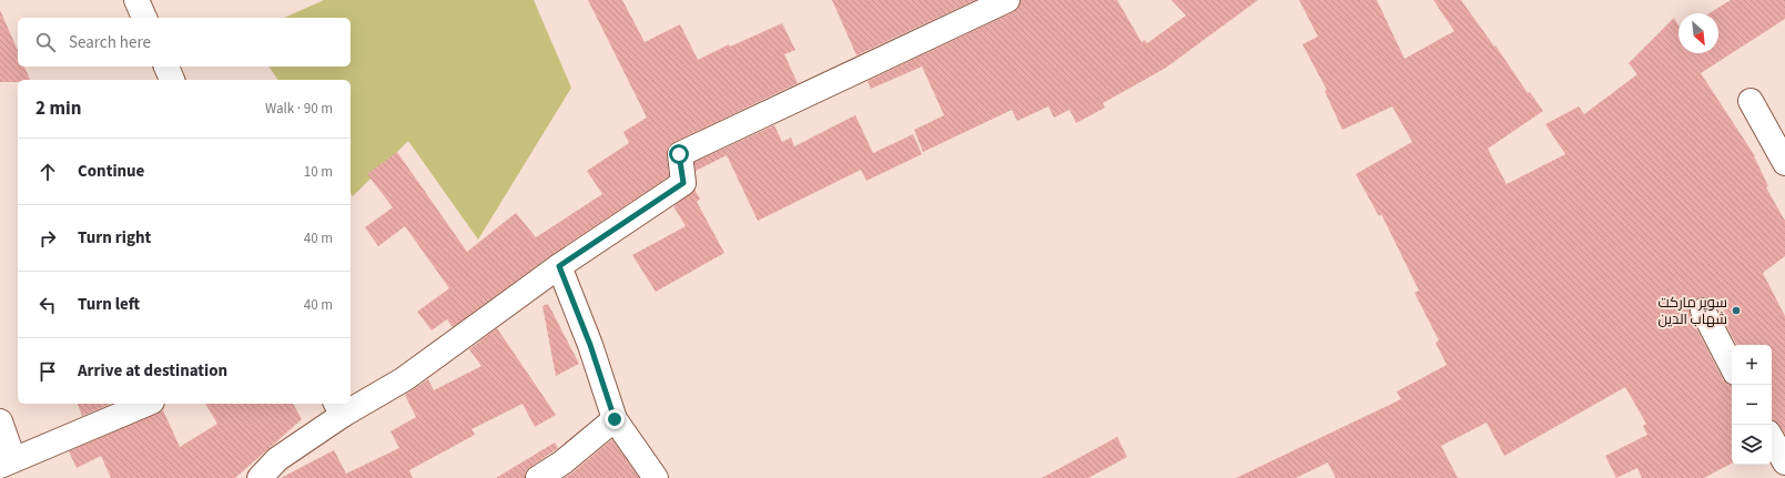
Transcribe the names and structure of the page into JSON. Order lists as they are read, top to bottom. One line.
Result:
{"places":["سوپر مارکت شهاب الدین"],"north":"bottom right","page":{"search":"Search here","heading":["2 min","Walk · 90 m"],"list":[["Continue","10 m"],["Turn right","40 m"],["Turn left","40 m"],"Arrive at destination"],"map_buttons":["+","−"]}}
